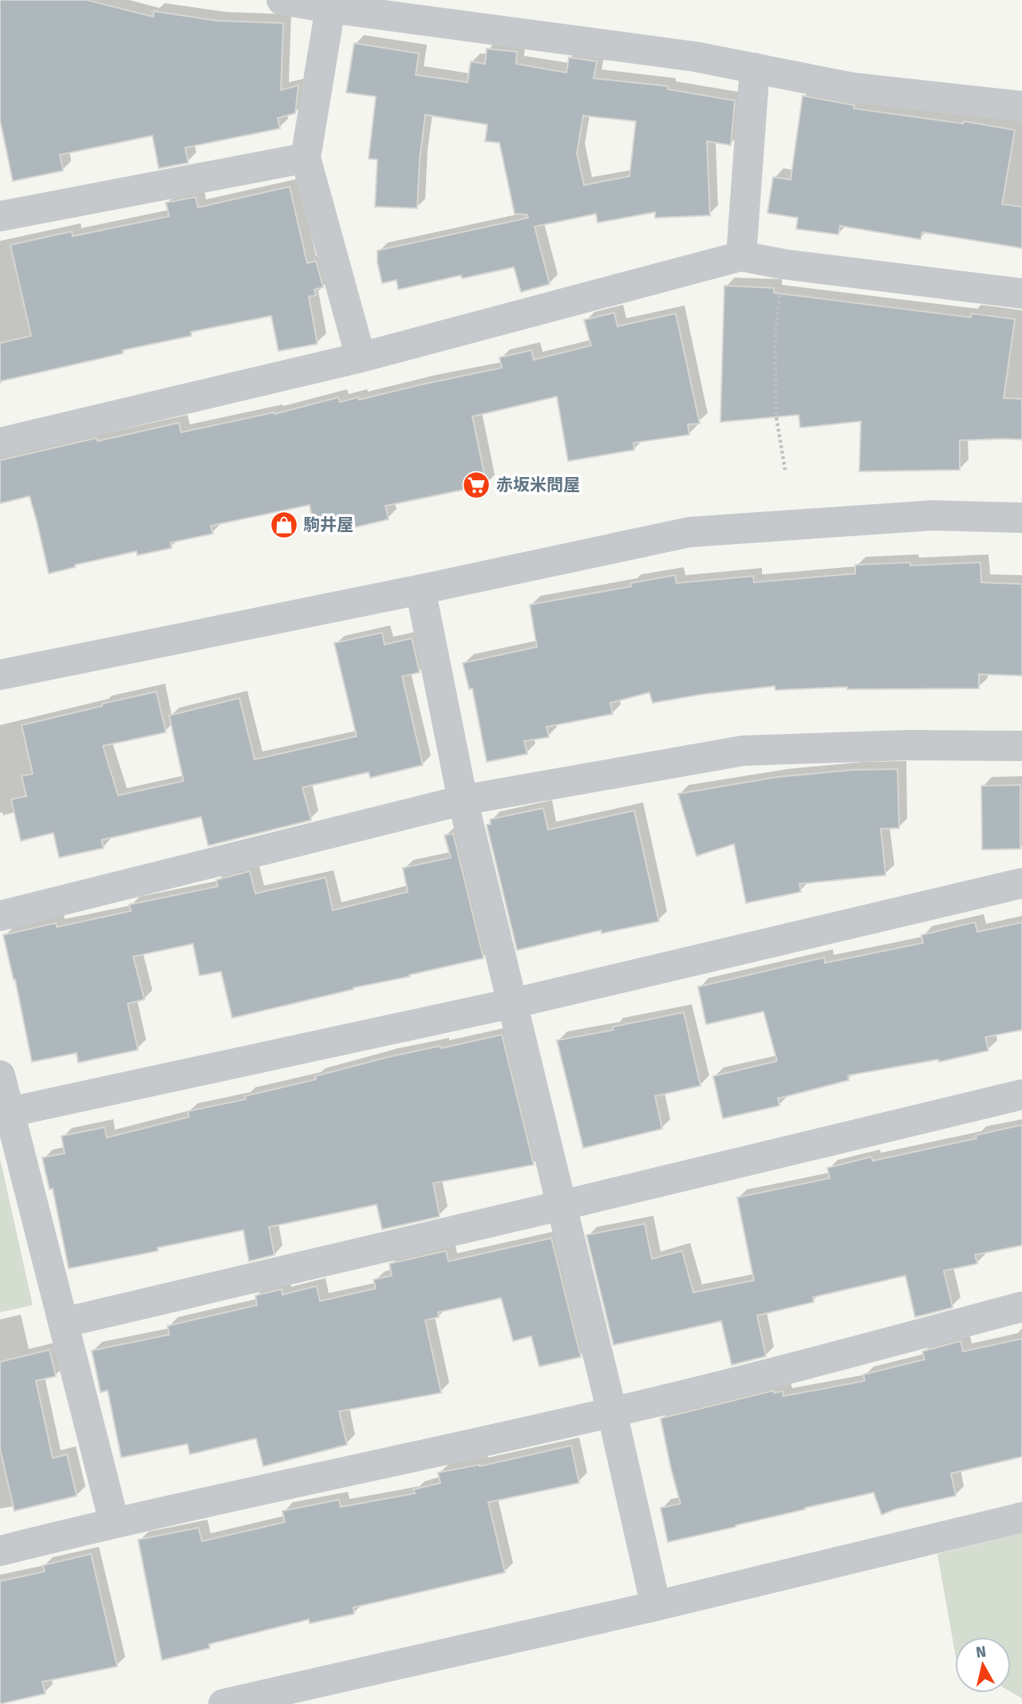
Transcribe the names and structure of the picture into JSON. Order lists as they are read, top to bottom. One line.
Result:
{"places":{"supermarket":["赤坂米問屋"],"shop":["駒井屋"]},"north":"top"}
